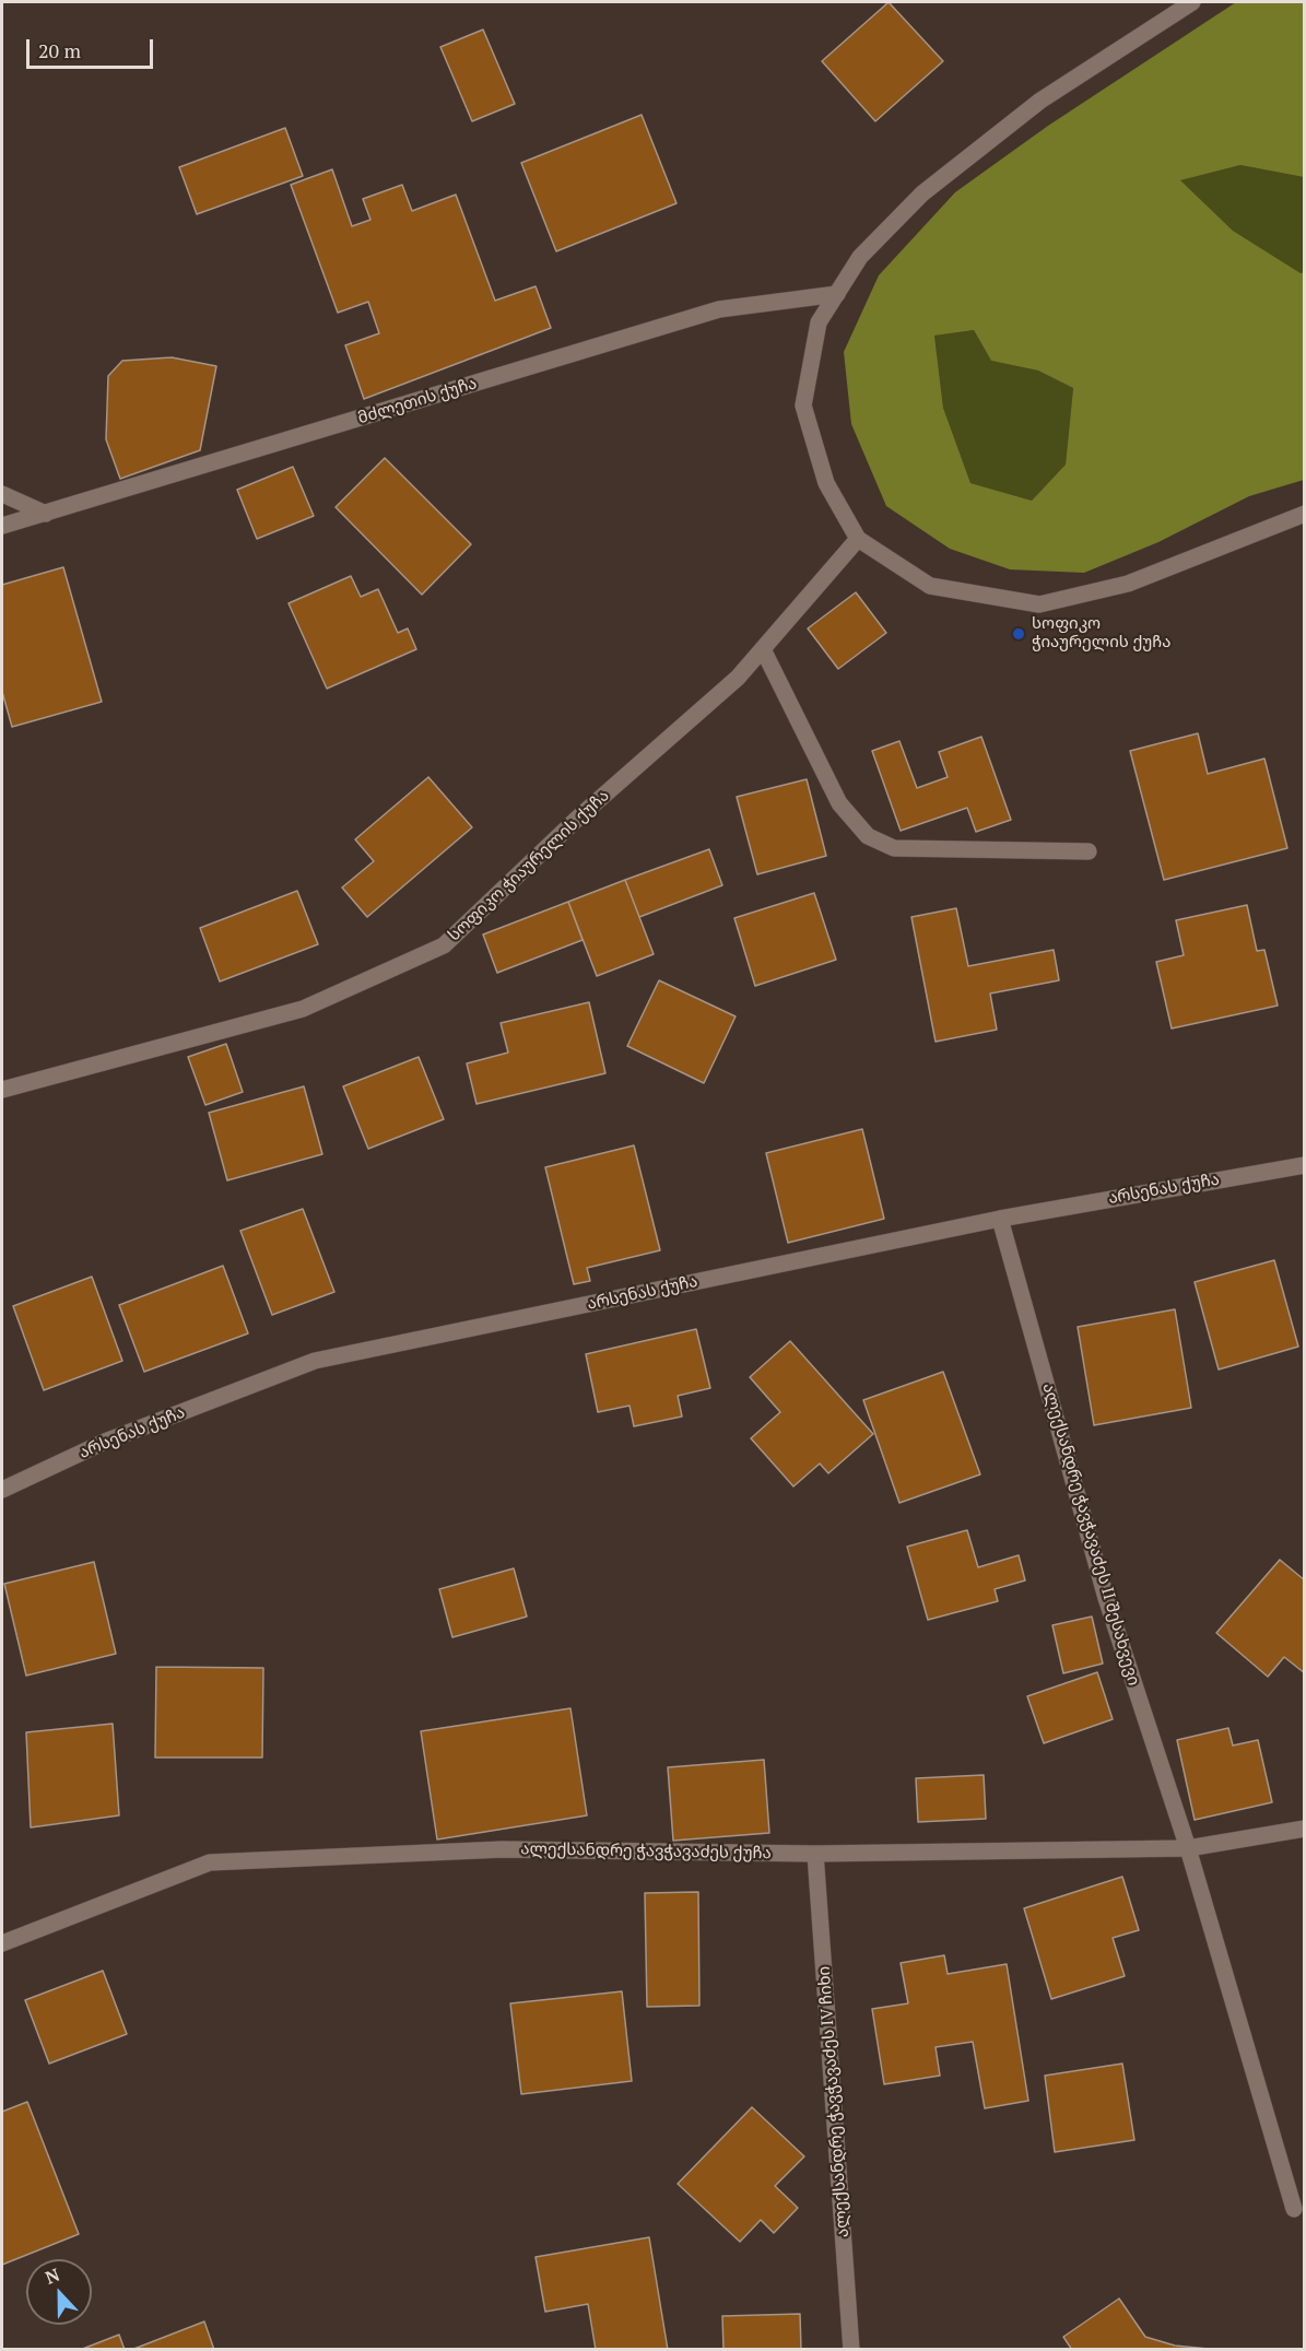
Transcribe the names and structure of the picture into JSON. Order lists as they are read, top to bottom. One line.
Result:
{"streets":{"street":["მძლეთის ქუჩა","სოფიკო ჭიაურელის ქუჩა","არსენას ქუჩა","ალექსანდრე ჭავჭავაძეს II შესახვევი","ალექსანდრე ჭავჭავაძეს ქუჩა","ალექსანდრე ჭავჭავაძეს IV ჩიხი"]},"crossings":[["არსენას ქუჩა","ალექსანდრე ჭავჭავაძეს II შესახვევი"],["ალექსანდრე ჭავჭავაძეს II შესახვევი","ალექსანდრე ჭავჭავაძეს ქუჩა"],["ალექსანდრე ჭავჭავაძეს ქუჩა","ალექსანდრე ჭავჭავაძეს IV ჩიხი"]],"places":["სოფიკო ჭიაურელის ქუჩა"],"scale_bar":"20 m","north":"top"}
